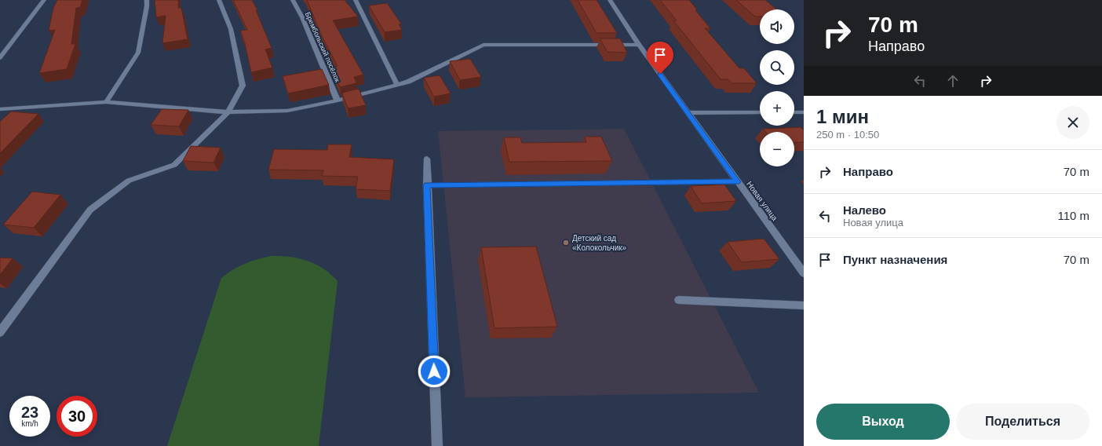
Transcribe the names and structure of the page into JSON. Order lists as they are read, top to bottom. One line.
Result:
{"streets":{"street":["Брембольский посёлок","Новая улица"]},"places":["Детский сад «Колокольчик»"],"page":{"turn":["70 m","Направо"],"map_buttons":["+","−"],"heading":["1 мин","250 m · 10:50"],"list":[{"name":"Направо","value":"70 m"},{"name":"Налево","note":"Новая улица","value":"110 m"},{"name":"Пункт назначения","value":"70 m"}],"speed":"23 km/h","limit":"30","buttons":["Выход","Поделиться"]}}
